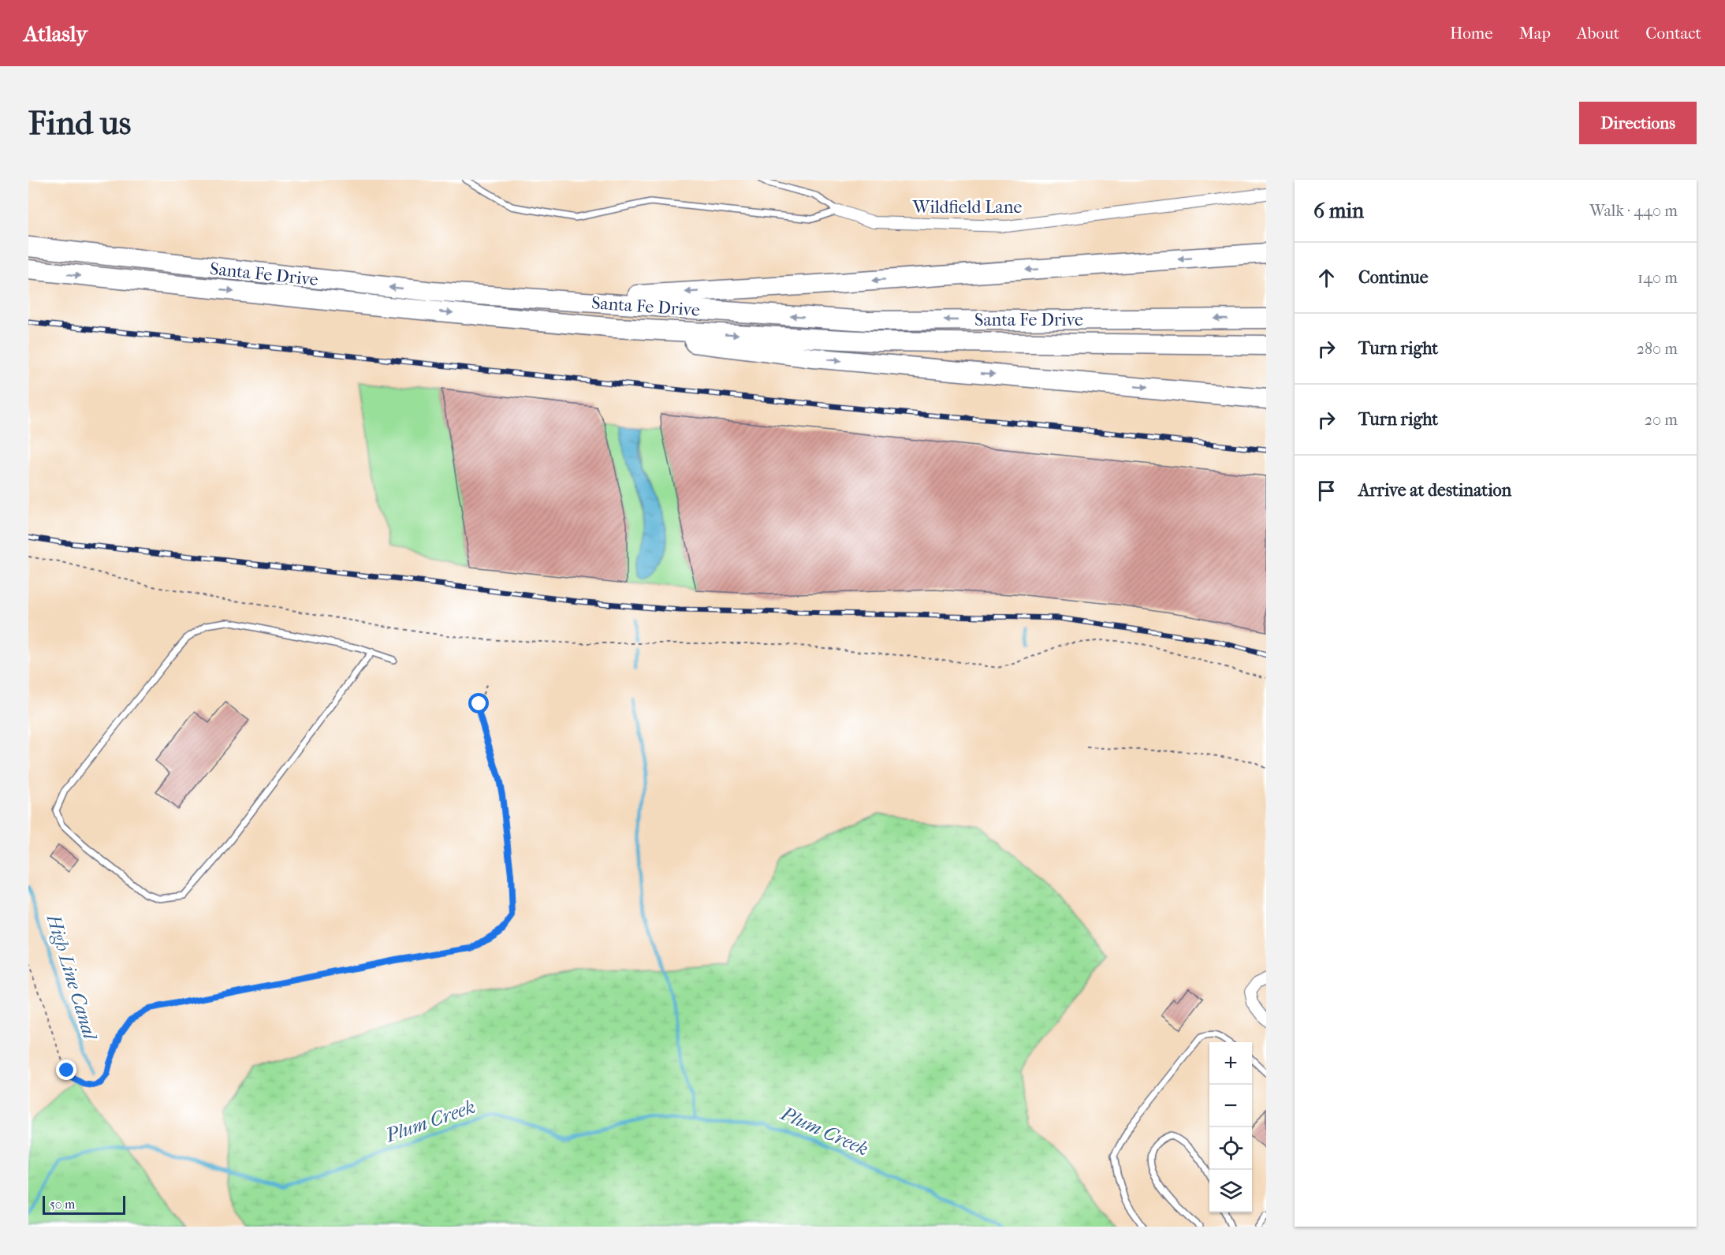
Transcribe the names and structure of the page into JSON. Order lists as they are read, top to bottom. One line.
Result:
{"streets":{"highway":["Santa Fe Drive"],"street":["Wildfield Lane"]},"water":["High Line Canal","Plum Creek"],"scale_bar":"50 m","page":{"header":"Atlasly","nav":["Home","Map","About","Contact"],"buttons":"Directions","title":"Find us","heading":["6 min","Walk · 440 m"],"list":[["Continue","140 m"],["Turn right","280 m"],["Turn right","20 m"],"Arrive at destination"],"map_buttons":["+","−"],"scale":"50 m"}}
